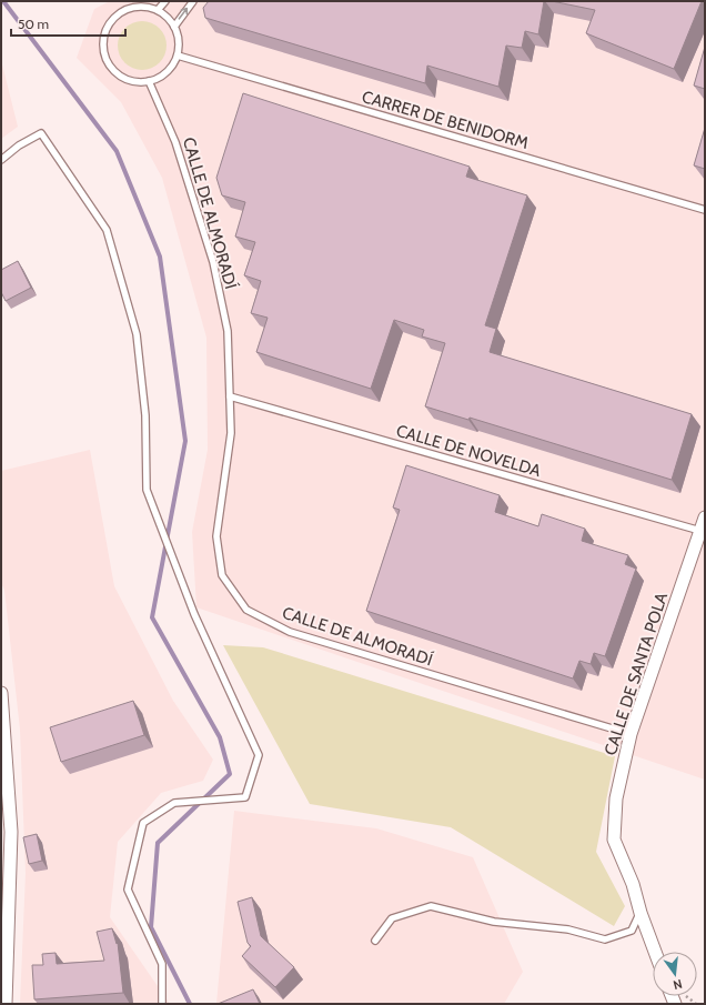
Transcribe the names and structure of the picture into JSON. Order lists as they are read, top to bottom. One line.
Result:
{"streets":{"street":["CALLE DE SANTA POLA"],"lane":["CARRER DE BENIDORM","CALLE DE ALMORADÍ","CALLE DE NOVELDA"]},"crossings":[["CARRER DE BENIDORM","CALLE DE ALMORADÍ"],["CALLE DE ALMORADÍ","CALLE DE NOVELDA"],["CALLE DE ALMORADÍ","CALLE DE SANTA POLA"],["CALLE DE NOVELDA","CALLE DE SANTA POLA"]],"scale_bar":"50 m","north":"bottom"}
